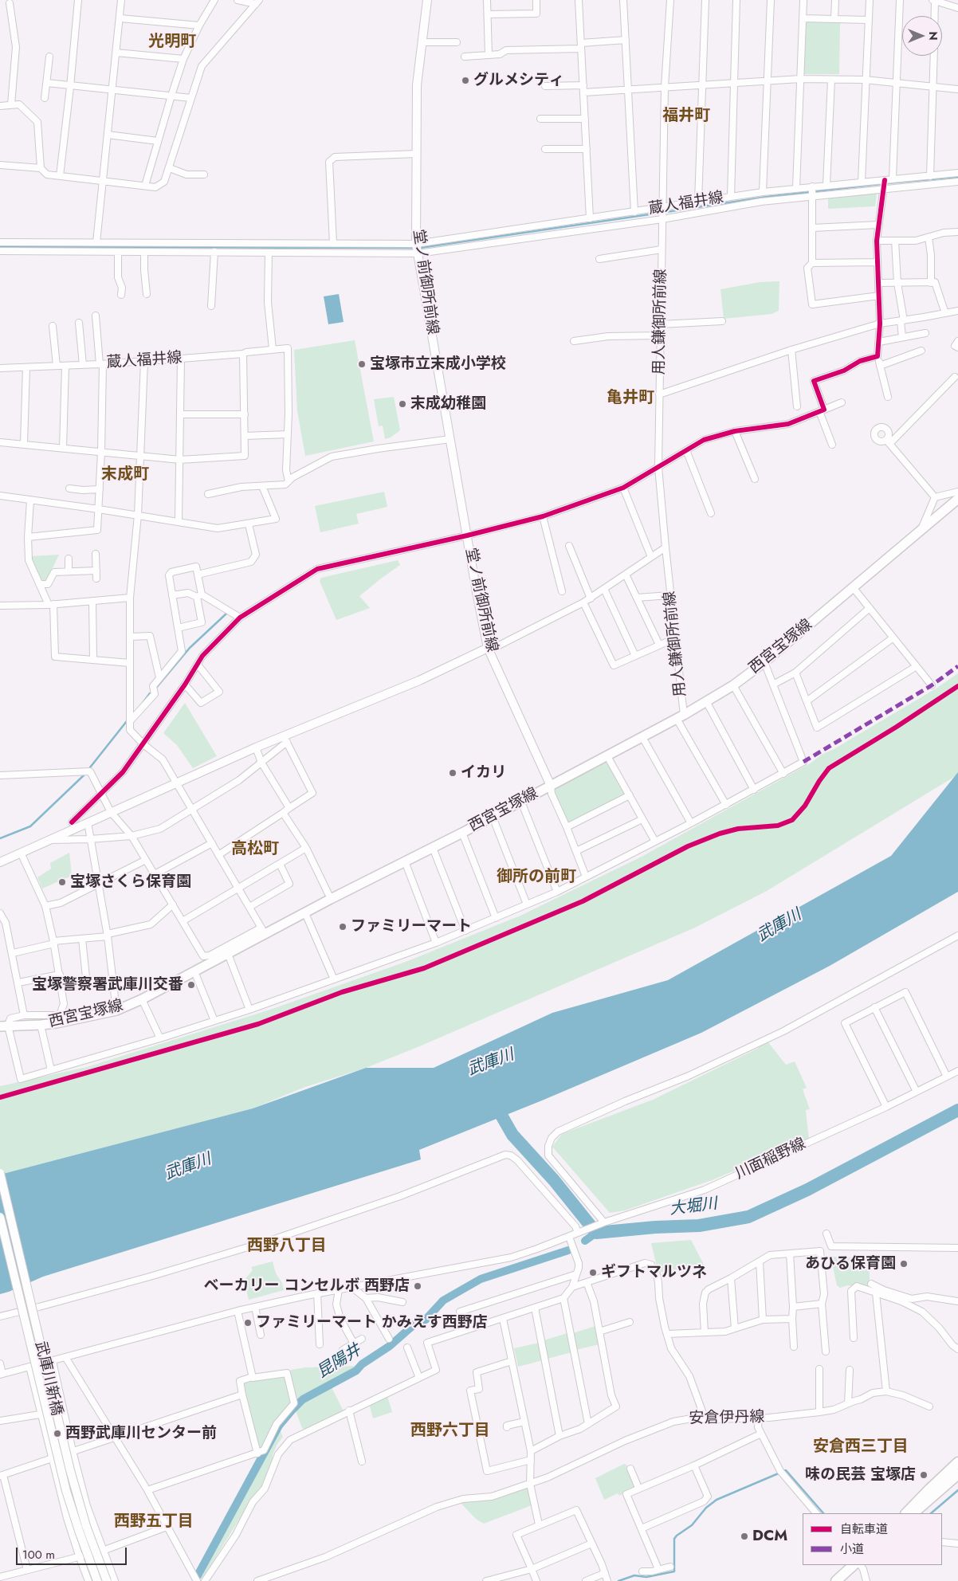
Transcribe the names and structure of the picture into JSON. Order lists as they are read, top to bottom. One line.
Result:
{"streets":{"main road":["西宮宝塚線"],"street":["蔵人福井線","堂ノ前御所前線","用人鎌御所前線","川面稲野線","武庫川新橋","安倉伊丹線"]},"crossings":[["蔵人福井線","堂ノ前御所前線"],["蔵人福井線","用人鎌御所前線"],["堂ノ前御所前線","西宮宝塚線"],["用人鎌御所前線","西宮宝塚線"]],"districts":["光明町","福井町","亀井町","末成町","高松町","御所の前町","西野八丁目","西野六丁目","安倉西三丁目","西野五丁目"],"water":["武庫川","大堀川","昆陽井"],"places":["グルメシティ","宝塚市立末成小学校","末成幼稚園","イカリ","宝塚さくら保育園","ファミリーマート","宝塚警察署武庫川交番","あひる保育園","ギフトマルツネ","ベーカリー コンセルボ 西野店","ファミリーマート かみえす西野店","西野武庫川センター前","味の民芸 宝塚店","DCM"],"legend":["自転車道","小道"],"scale_bar":"100 m","north":"right"}
